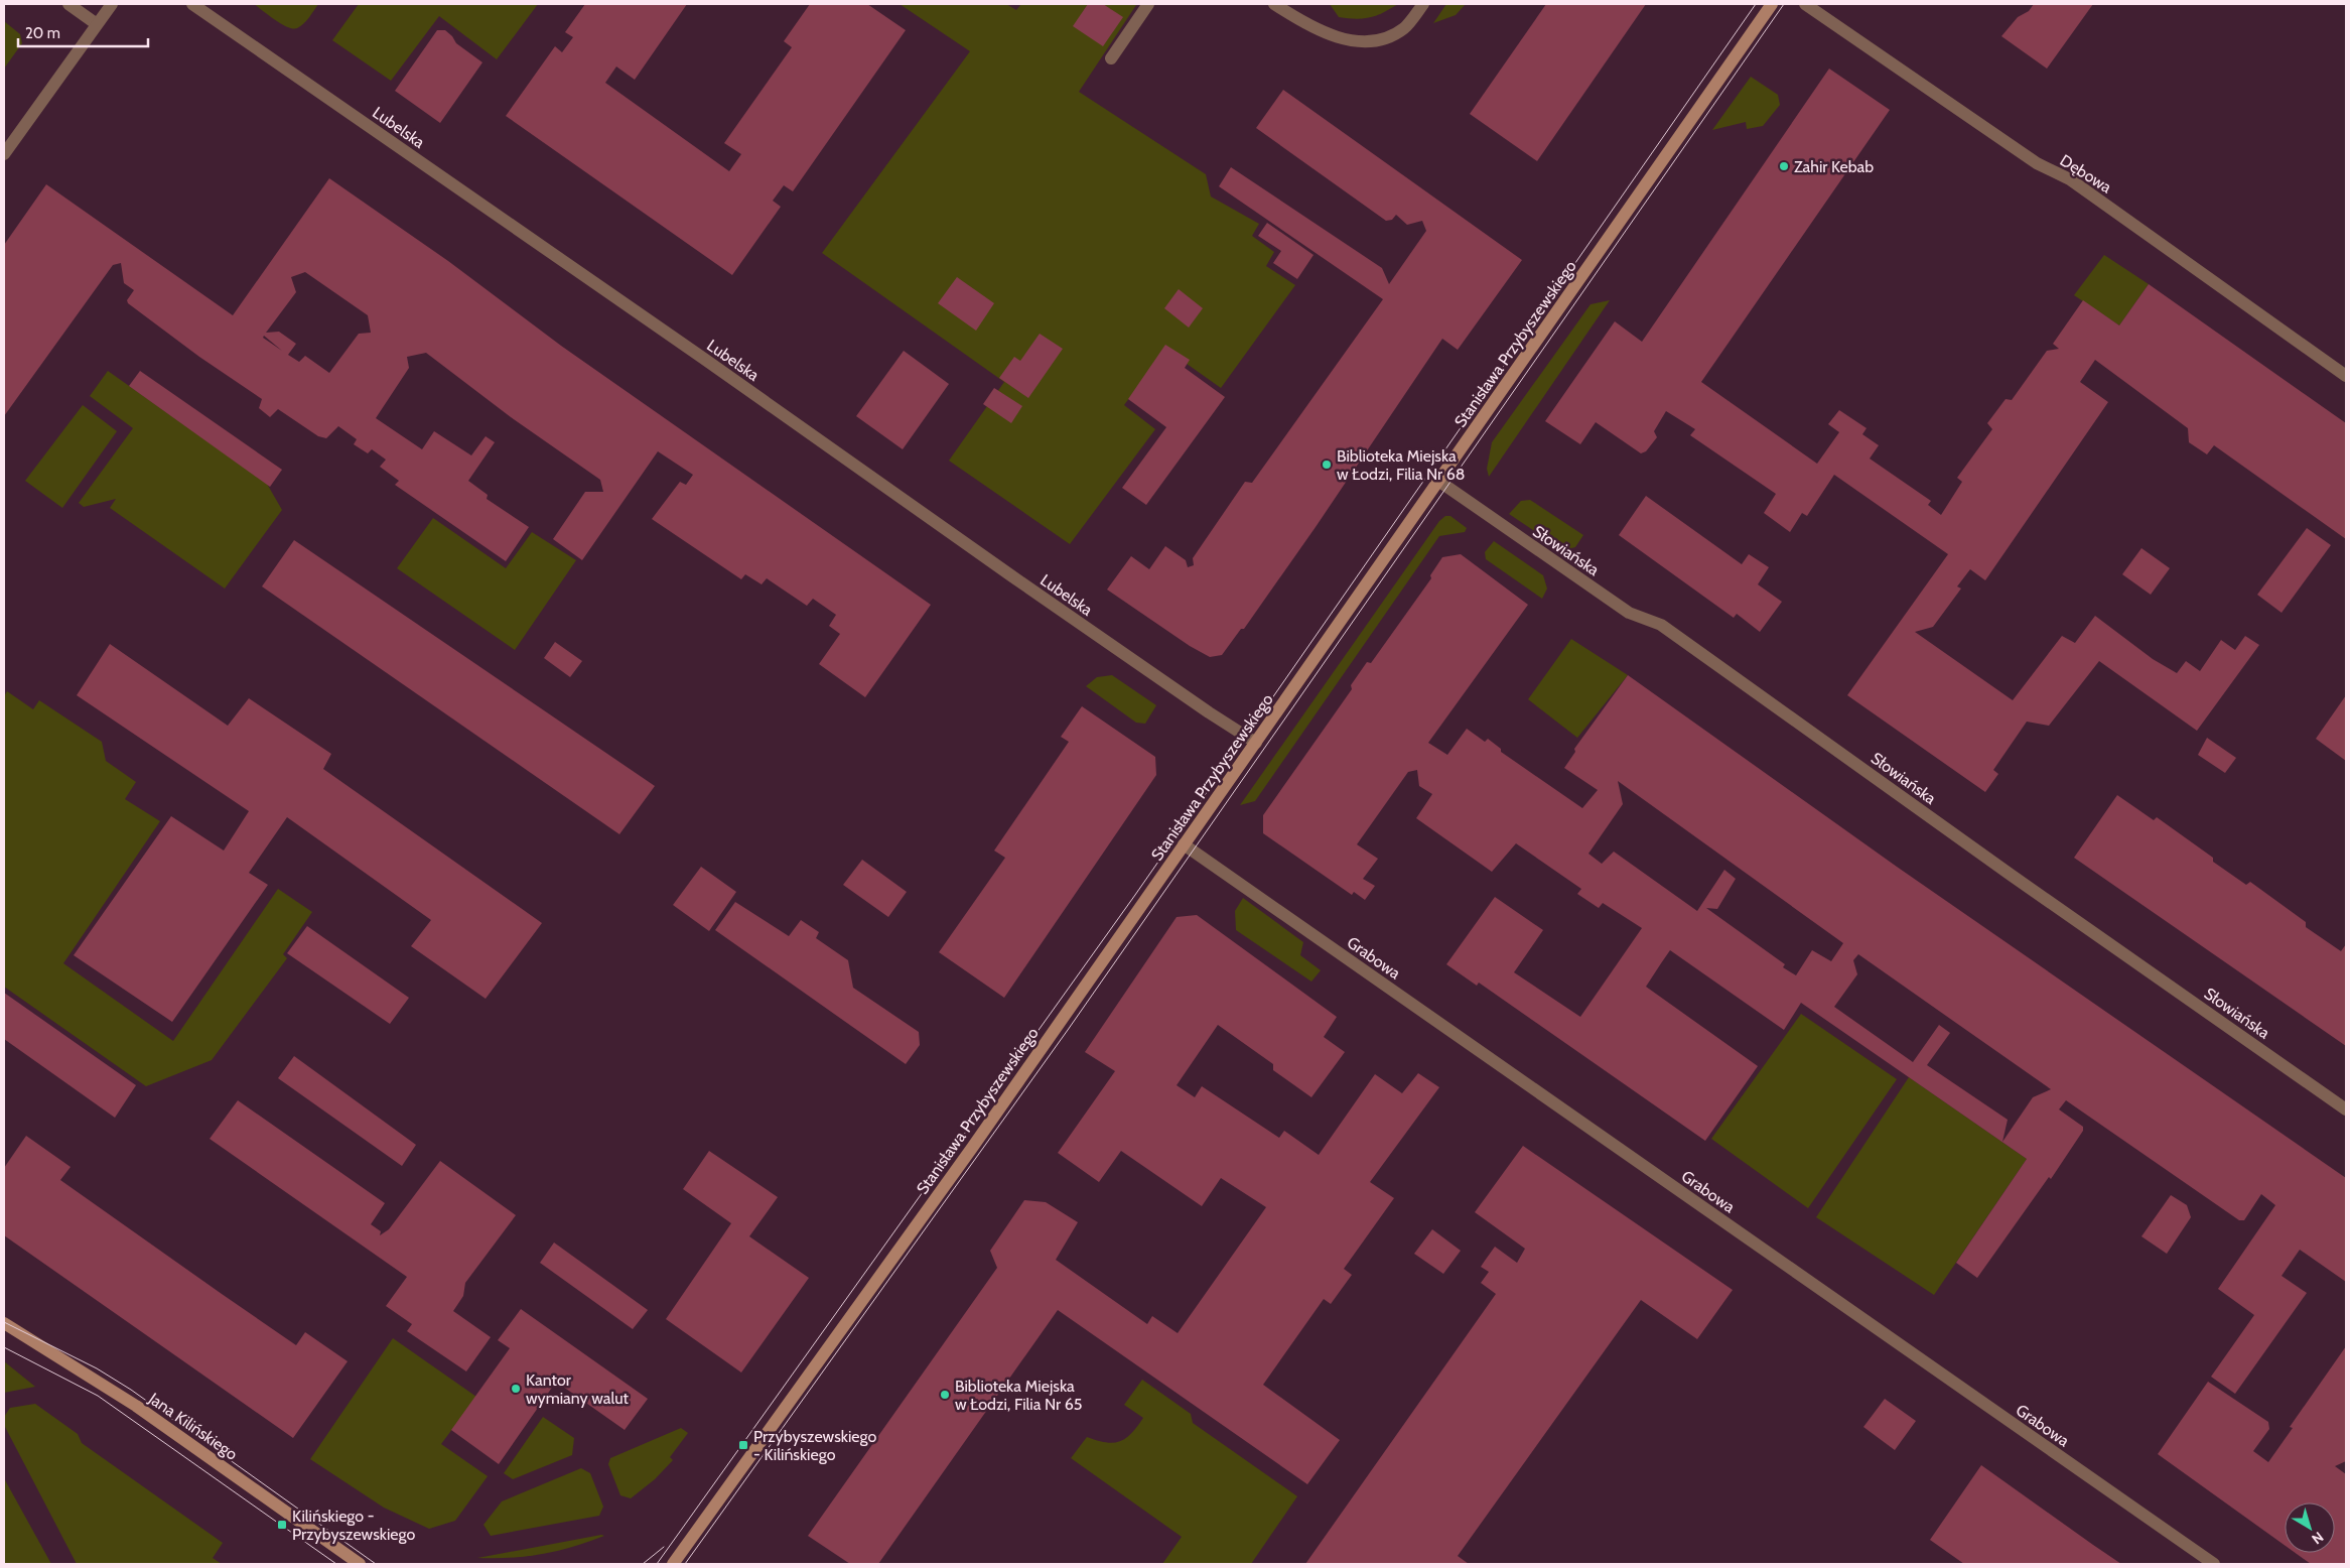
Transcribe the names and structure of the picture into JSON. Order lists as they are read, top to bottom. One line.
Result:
{"streets":{"street":["Lubelska","Dębowa","Stanisława Przybyszewskiego","Słowiańska","Grabowa","Jana Kilińskiego"]},"crossings":[["Lubelska","Stanisława Przybyszewskiego"],["Stanisława Przybyszewskiego","Słowiańska"],["Stanisława Przybyszewskiego","Grabowa"]],"places":{"other":["Zahir Kebab","Biblioteka Miejska w Łodzi, Filia Nr 68","Kantor wymiany walut","Biblioteka Miejska w Łodzi, Filia Nr 65"],"transit":["Przybyszewskiego - Kilińskiego","Kilińskiego - Przybyszewskiego"]},"scale_bar":"20 m","north":"bottom right"}
